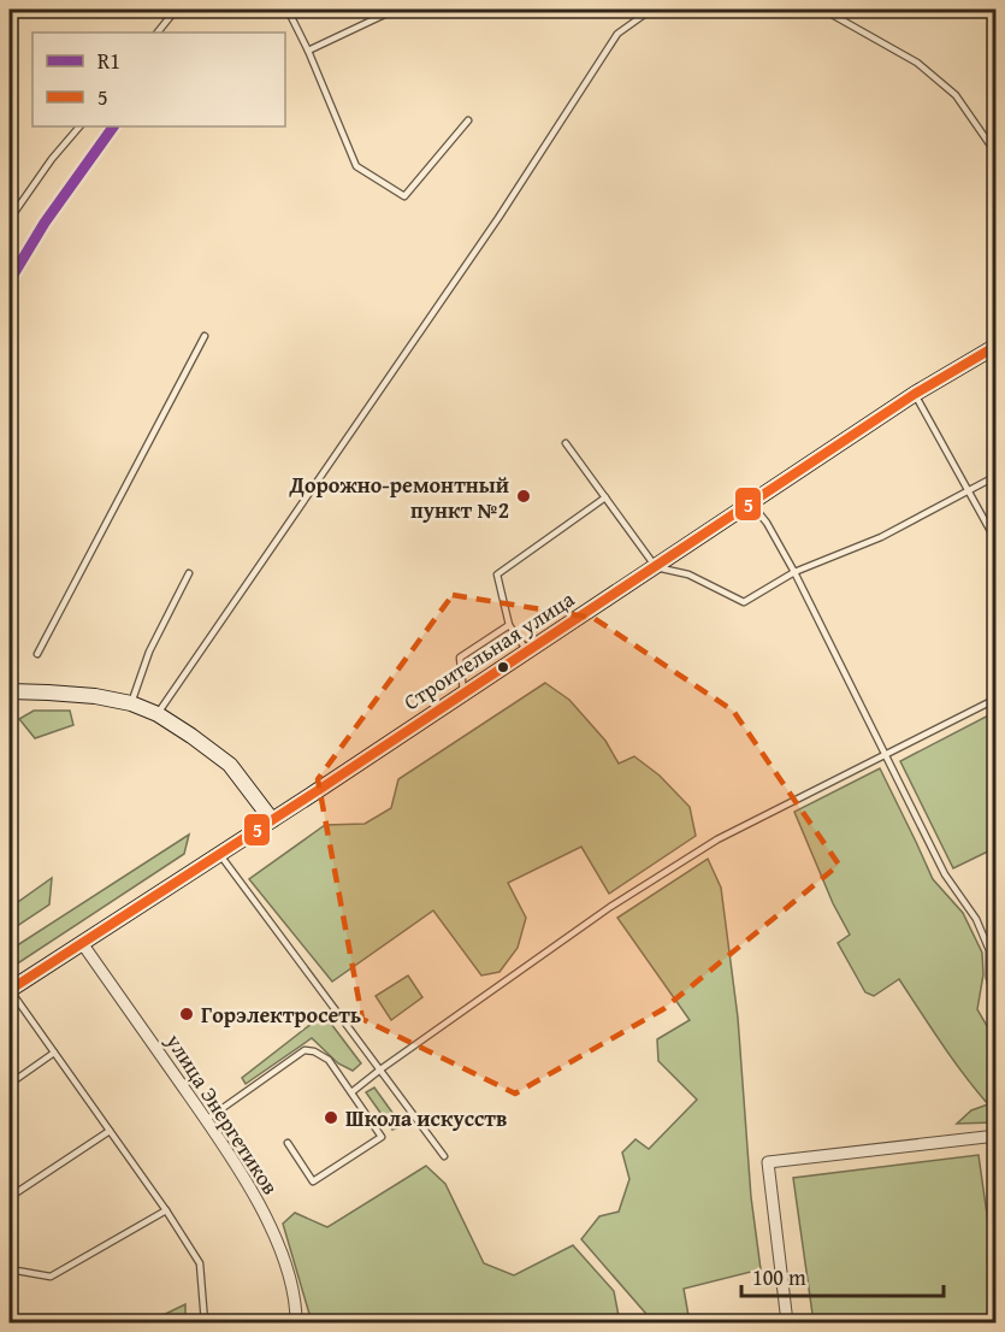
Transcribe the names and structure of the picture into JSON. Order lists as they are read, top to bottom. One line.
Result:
{"streets":{"street":["Строительная улица","улица Энергетиков"]},"crossings":[["Строительная улица","улица Энергетиков"]],"places":["Дорожно-ремонтный пункт №2","Горэлектросеть","Школа искусств"],"lines":["transit line R1","transit line 5"],"legend":["R1","5"],"scale_bar":"100 m"}
